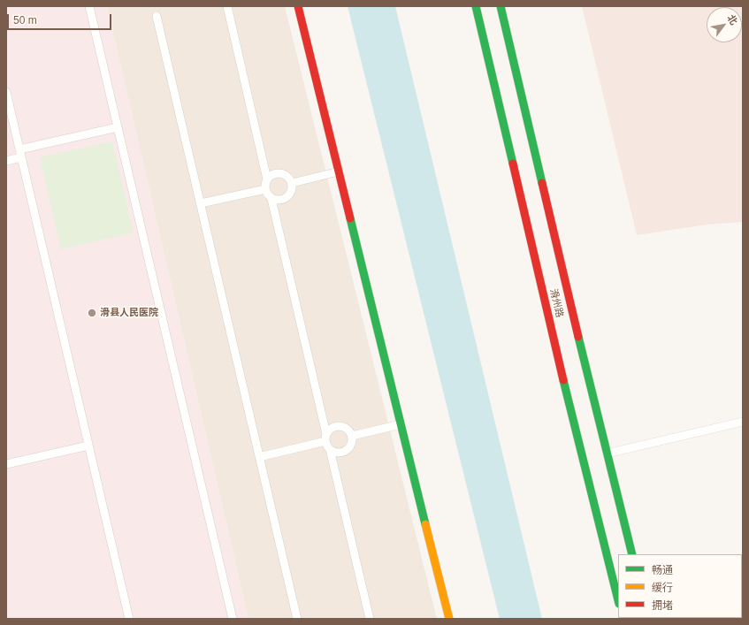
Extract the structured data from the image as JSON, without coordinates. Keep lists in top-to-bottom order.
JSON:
{
  "streets": {
    "main road": ["滑州路"]
  },
  "places": ["滑县人民医院"],
  "legend": ["畅通", "缓行", "拥堵"],
  "scale_bar": "50 m",
  "north": "top right"
}
